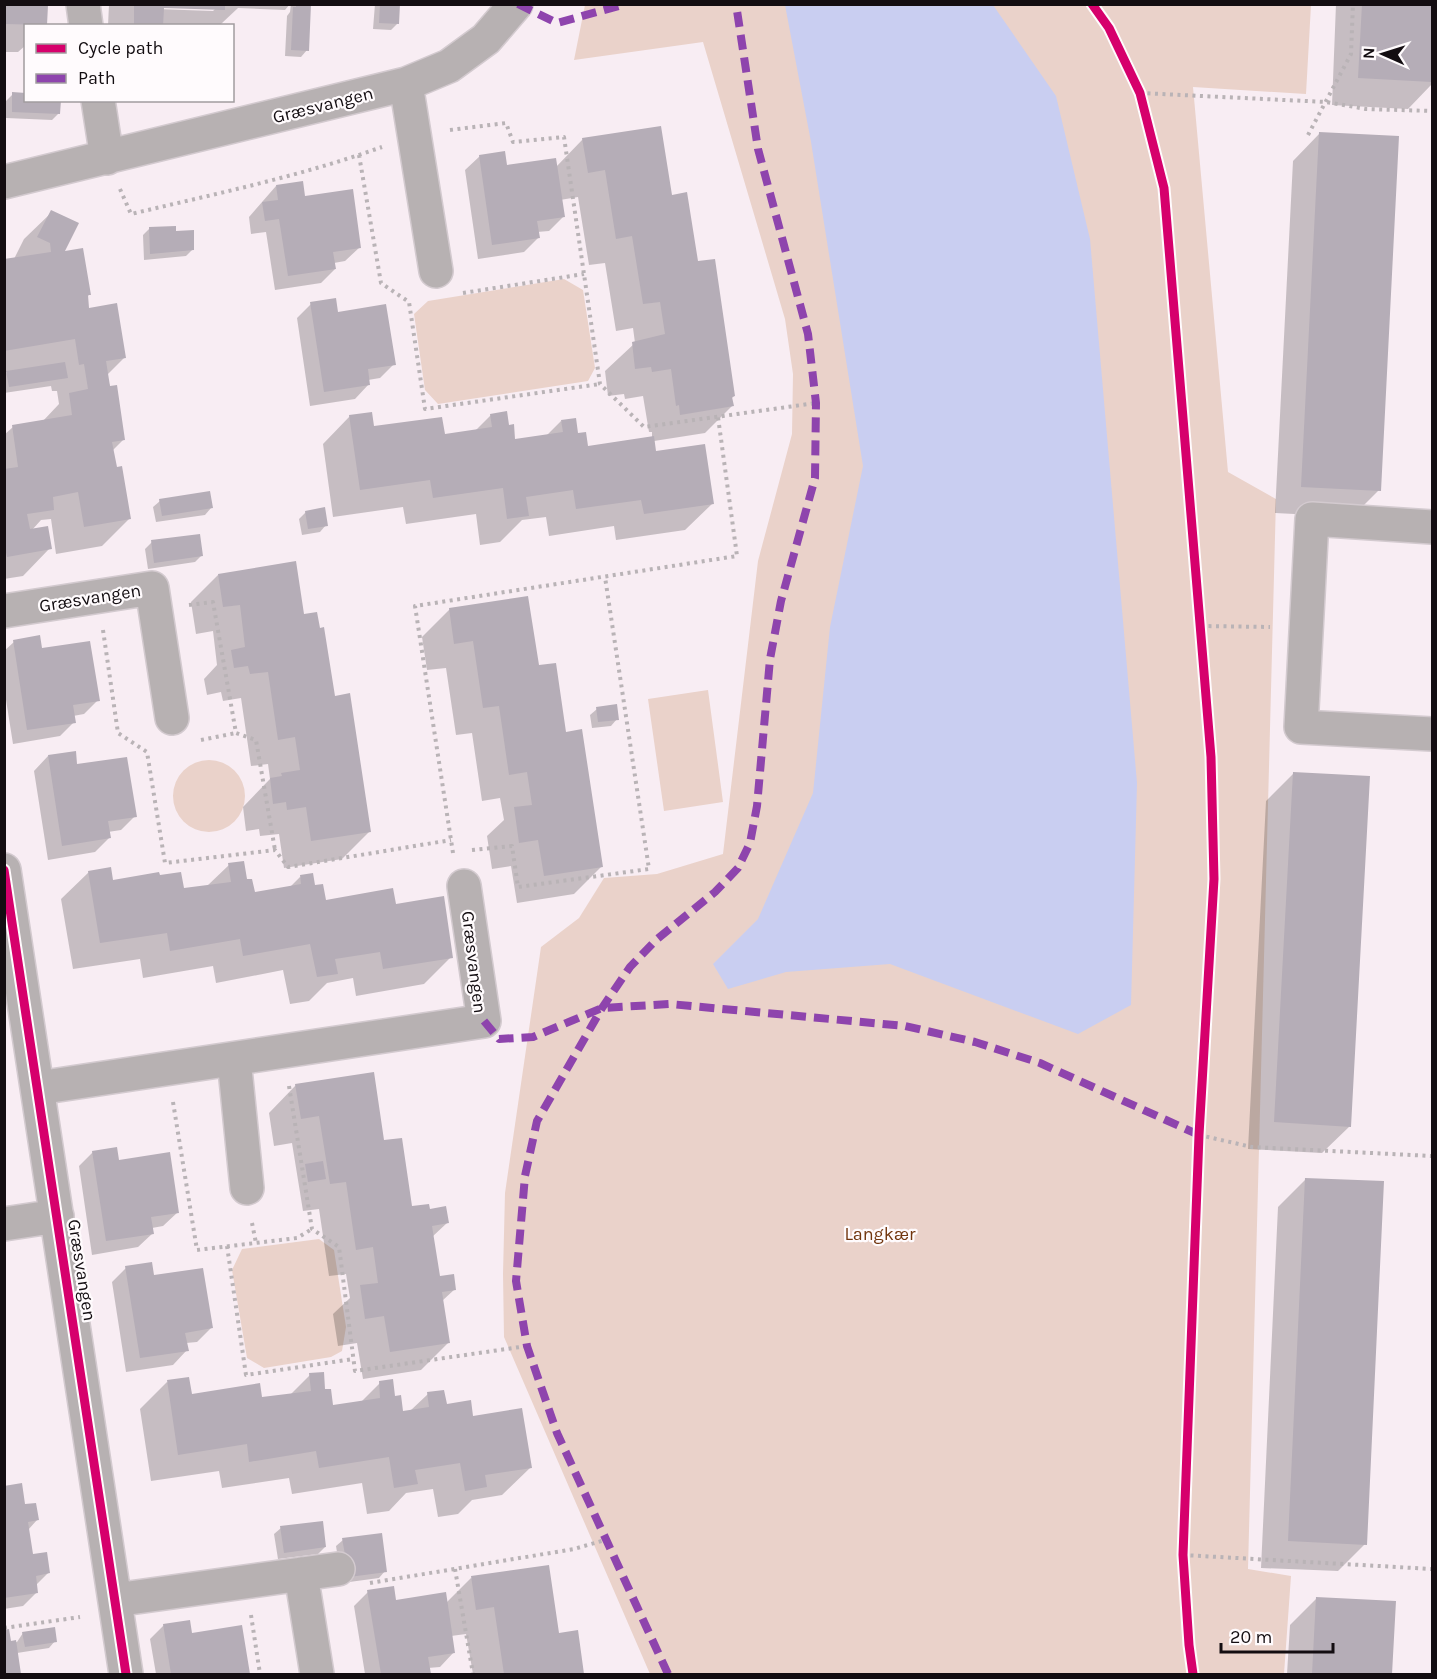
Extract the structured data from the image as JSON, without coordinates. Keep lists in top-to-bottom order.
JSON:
{
  "streets": {
    "street": ["Græsvangen"]
  },
  "parks": ["Langkær"],
  "legend": ["Cycle path", "Path"],
  "scale_bar": "20 m",
  "north": "left"
}
